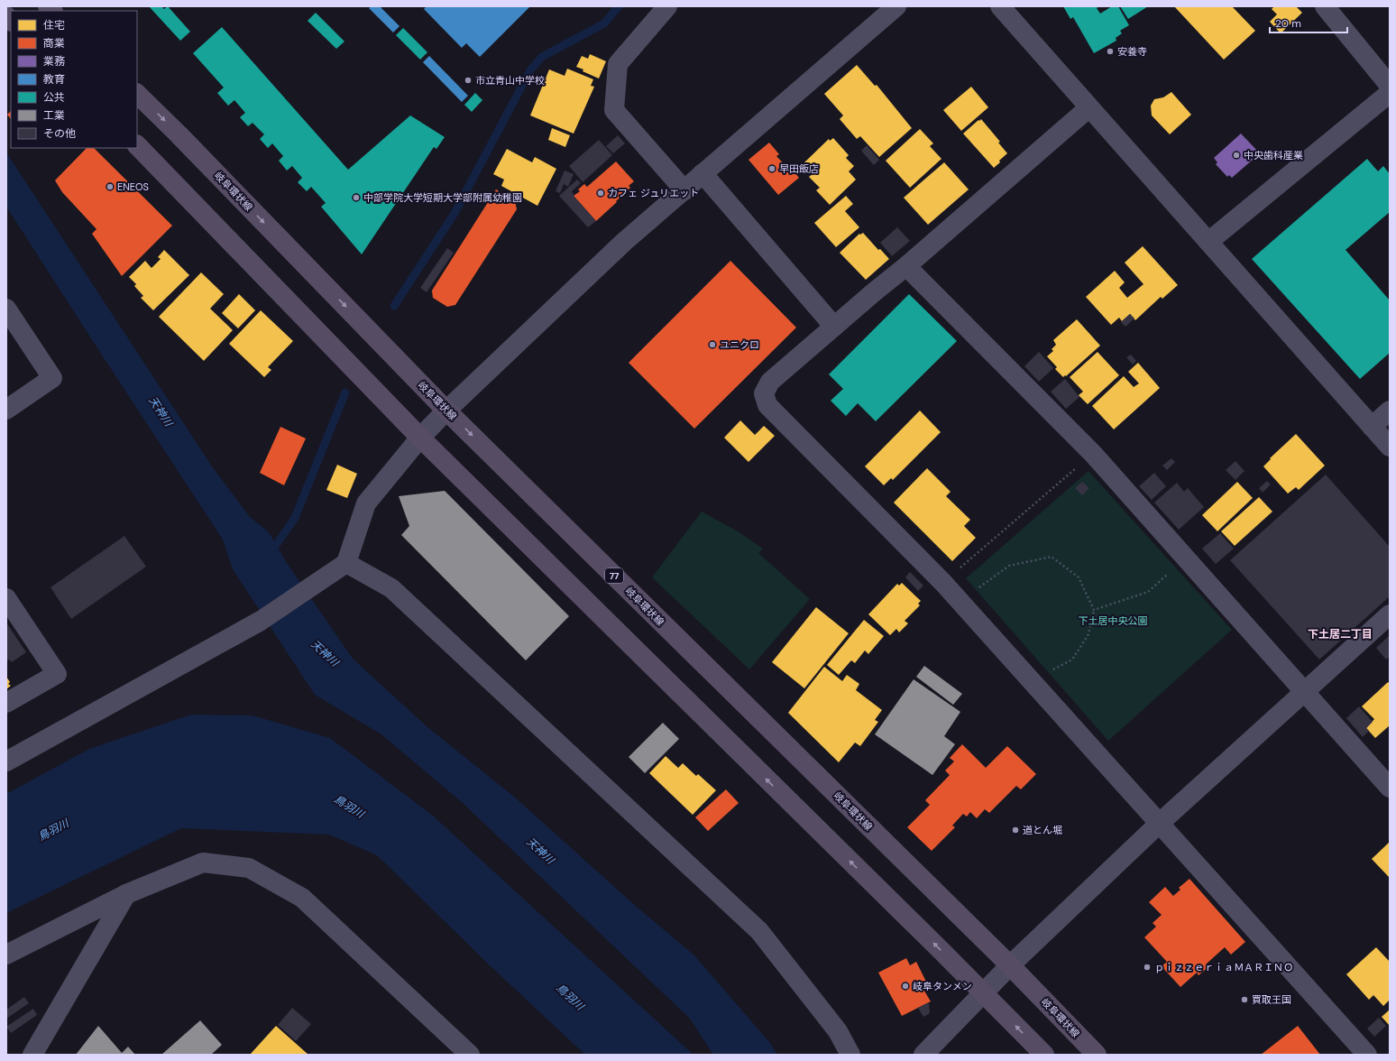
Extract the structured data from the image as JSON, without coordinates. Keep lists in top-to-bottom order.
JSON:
{
  "streets": {
    "main road": ["岐阜環状線", "77"]
  },
  "districts": ["下土居二丁目"],
  "water": ["天神川", "鳥羽川"],
  "parks": ["下土居中央公園"],
  "places": [
    "安養寺",
    "市立青山中学校",
    "中央歯科産業",
    "早田飯店",
    "ENEOS",
    "カフェ ジュリエット",
    "中部学院大学短期大学部附属幼稚園",
    "ユニクロ",
    "道とん堀",
    "ｐｉｚｚｅｒｉａＭＡＲＩＮＯ",
    "岐阜タンメン",
    "買取王国"
  ],
  "legend": [
    "住宅",
    "商業",
    "業務",
    "教育",
    "公共",
    "工業",
    "その他"
  ],
  "scale_bar": "20 m"
}
